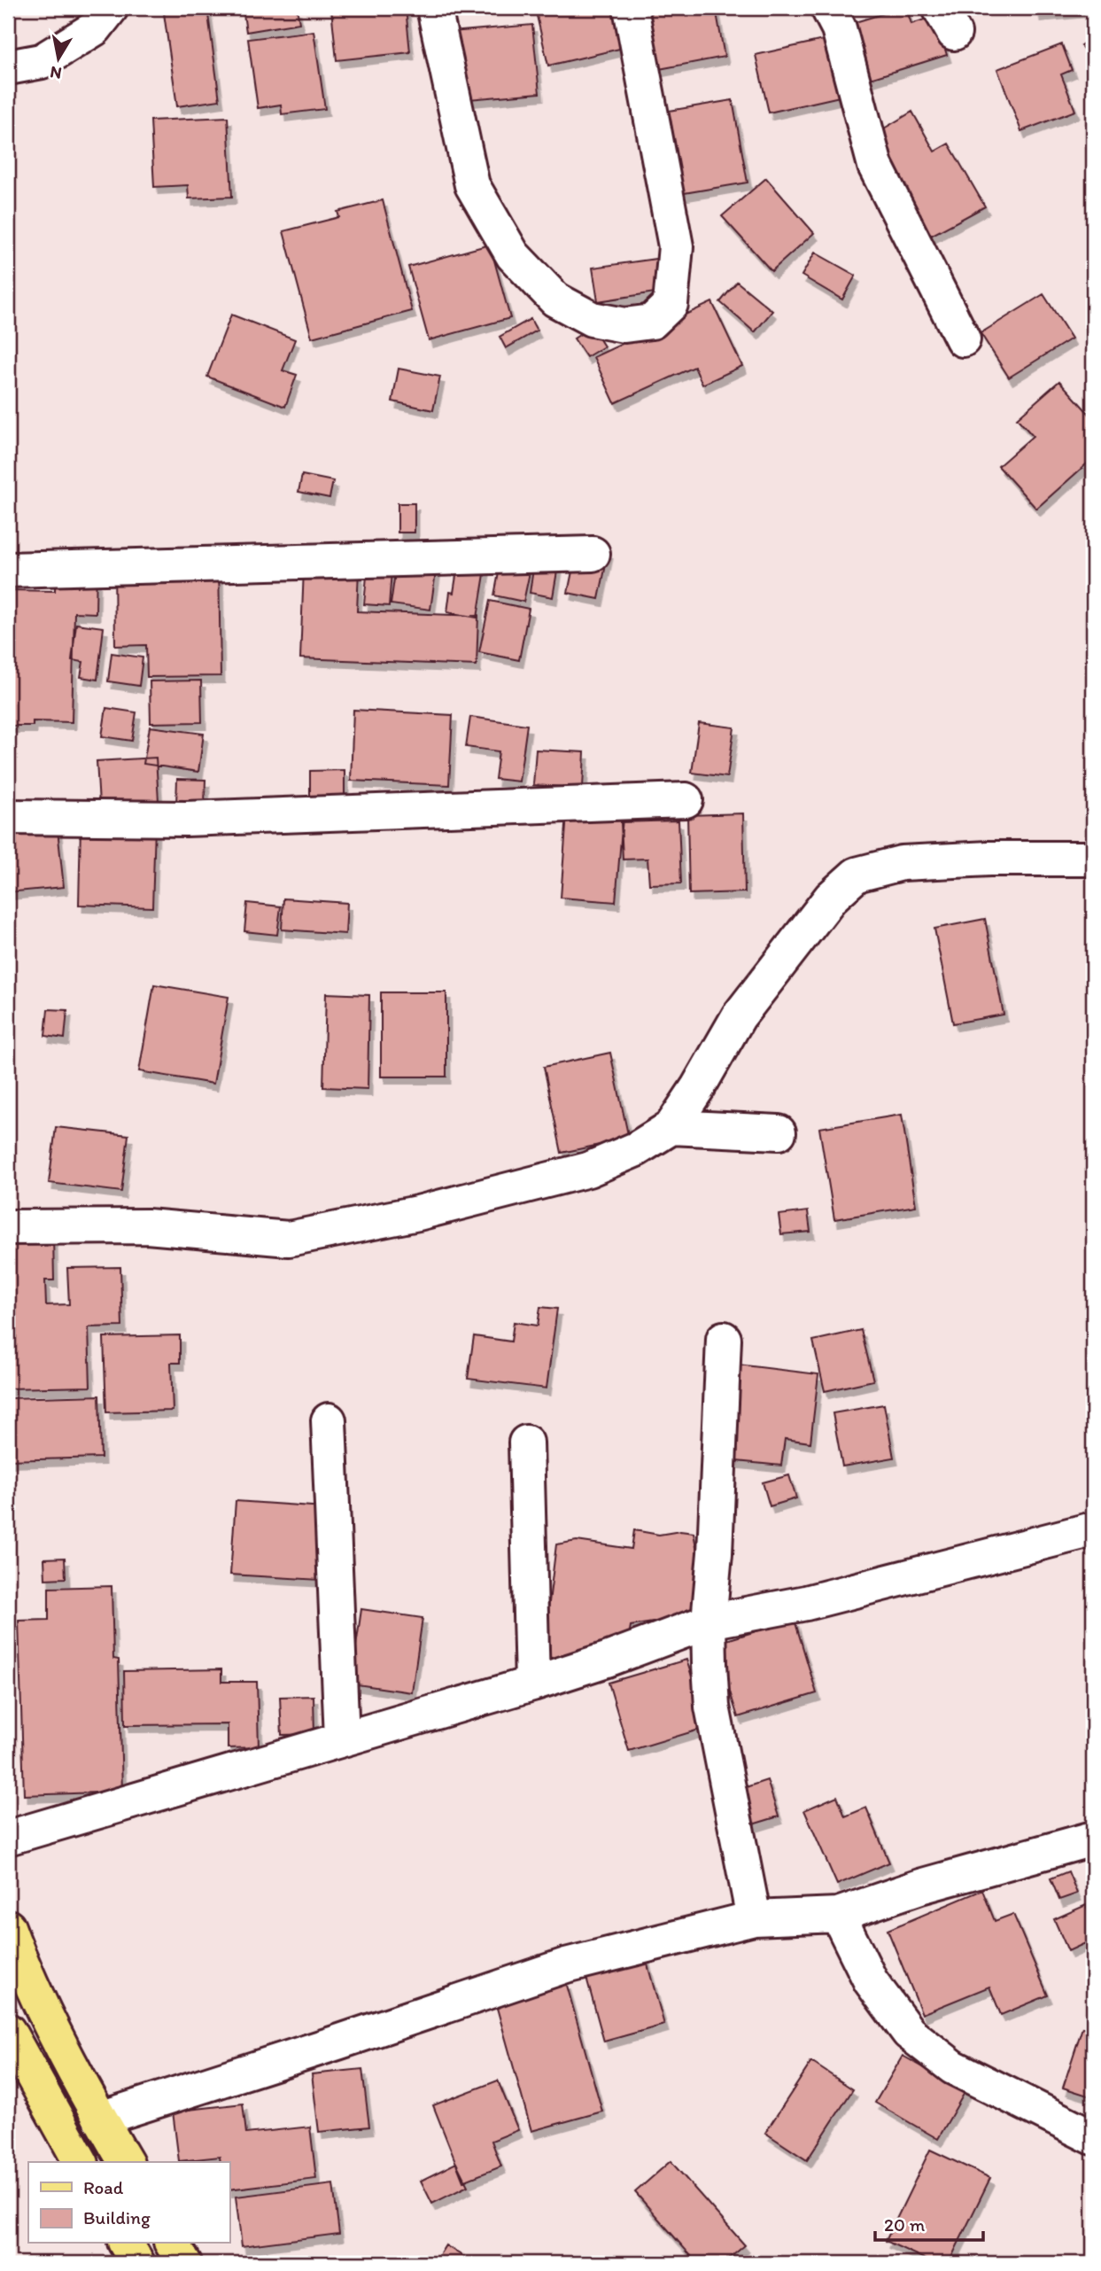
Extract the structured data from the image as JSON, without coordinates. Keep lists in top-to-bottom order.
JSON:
{
  "legend": ["Road", "Building"],
  "scale_bar": "20 m",
  "north": "bottom"
}
